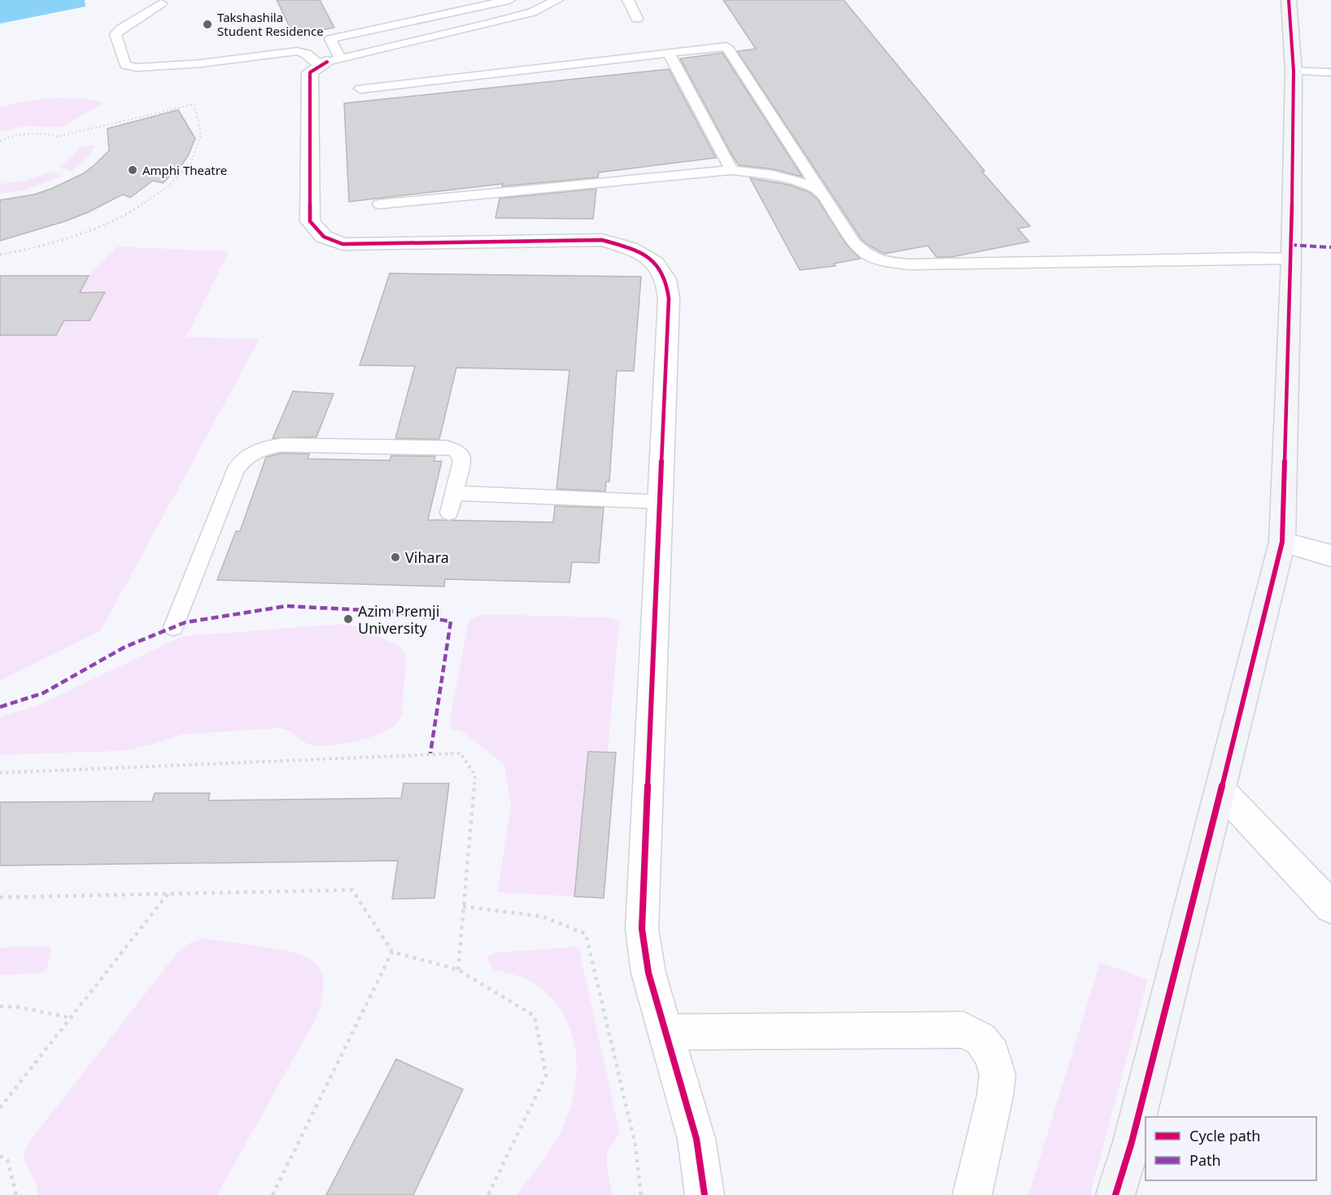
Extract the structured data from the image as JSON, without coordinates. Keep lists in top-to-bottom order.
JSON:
{
  "places": [
    "Takshashila Student Residence",
    "Amphi Theatre",
    "Vihara",
    "Azim Premji University"
  ],
  "legend": ["Cycle path", "Path"]
}
